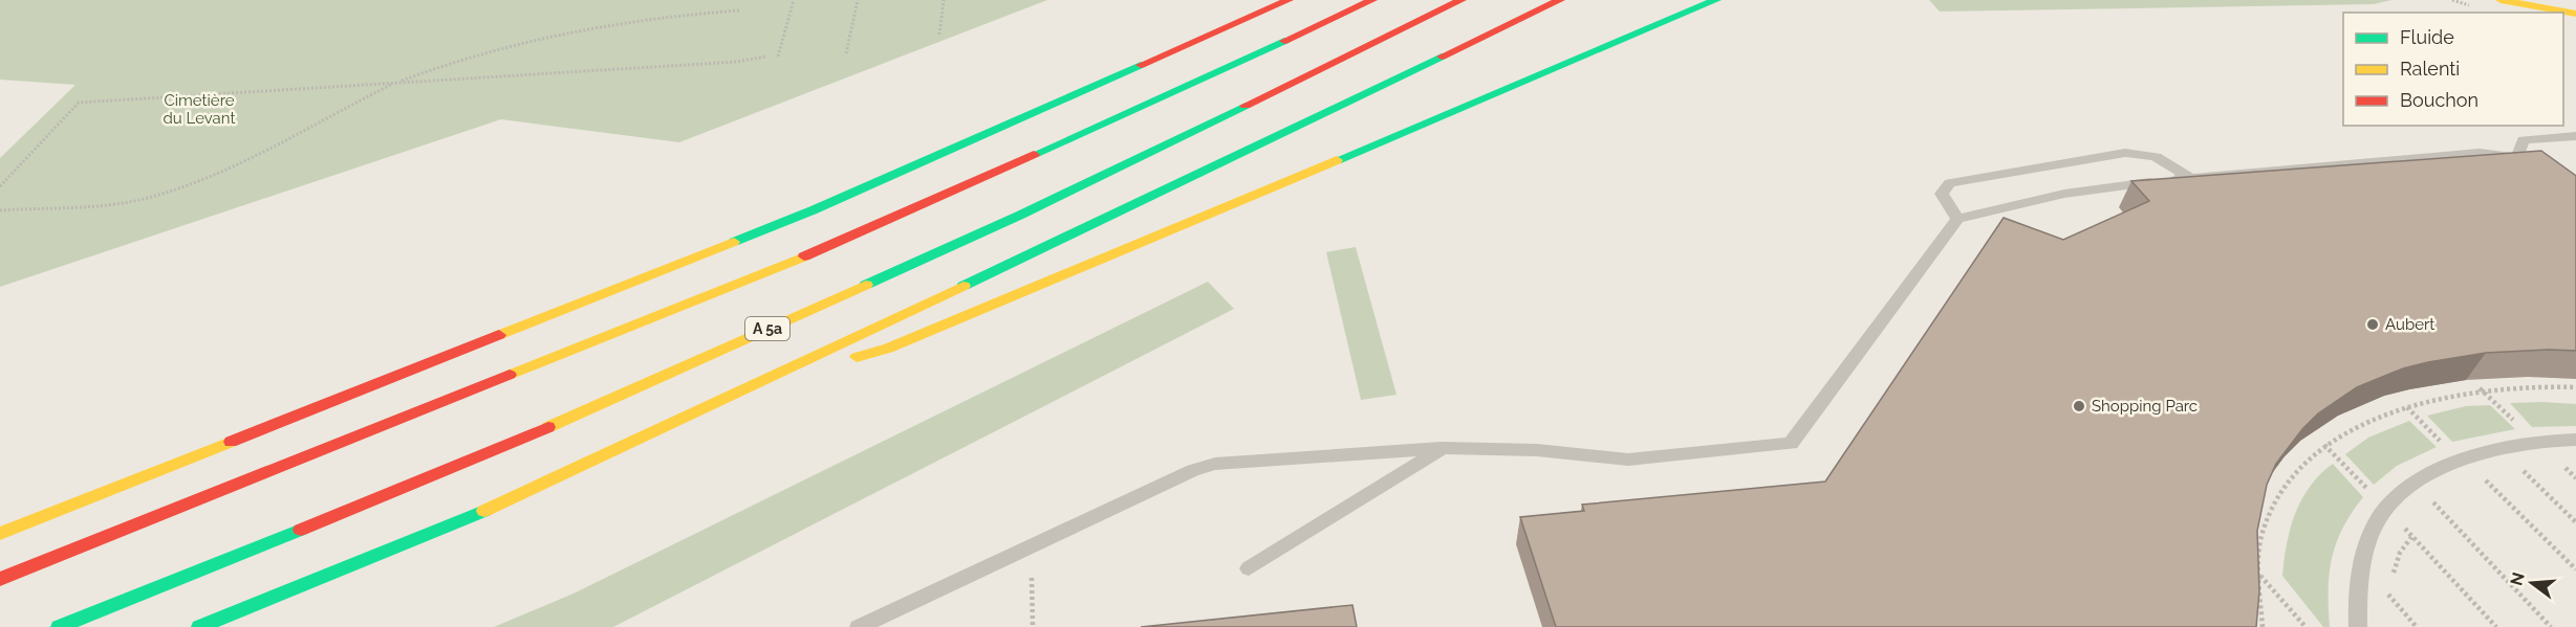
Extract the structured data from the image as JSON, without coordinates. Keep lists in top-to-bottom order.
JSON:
{
  "streets": {
    "main road": ["A 5a"]
  },
  "parks": ["Cimetière du Levant"],
  "places": ["Aubert", "Shopping Parc"],
  "legend": ["Fluide", "Ralenti", "Bouchon"],
  "north": "left"
}
